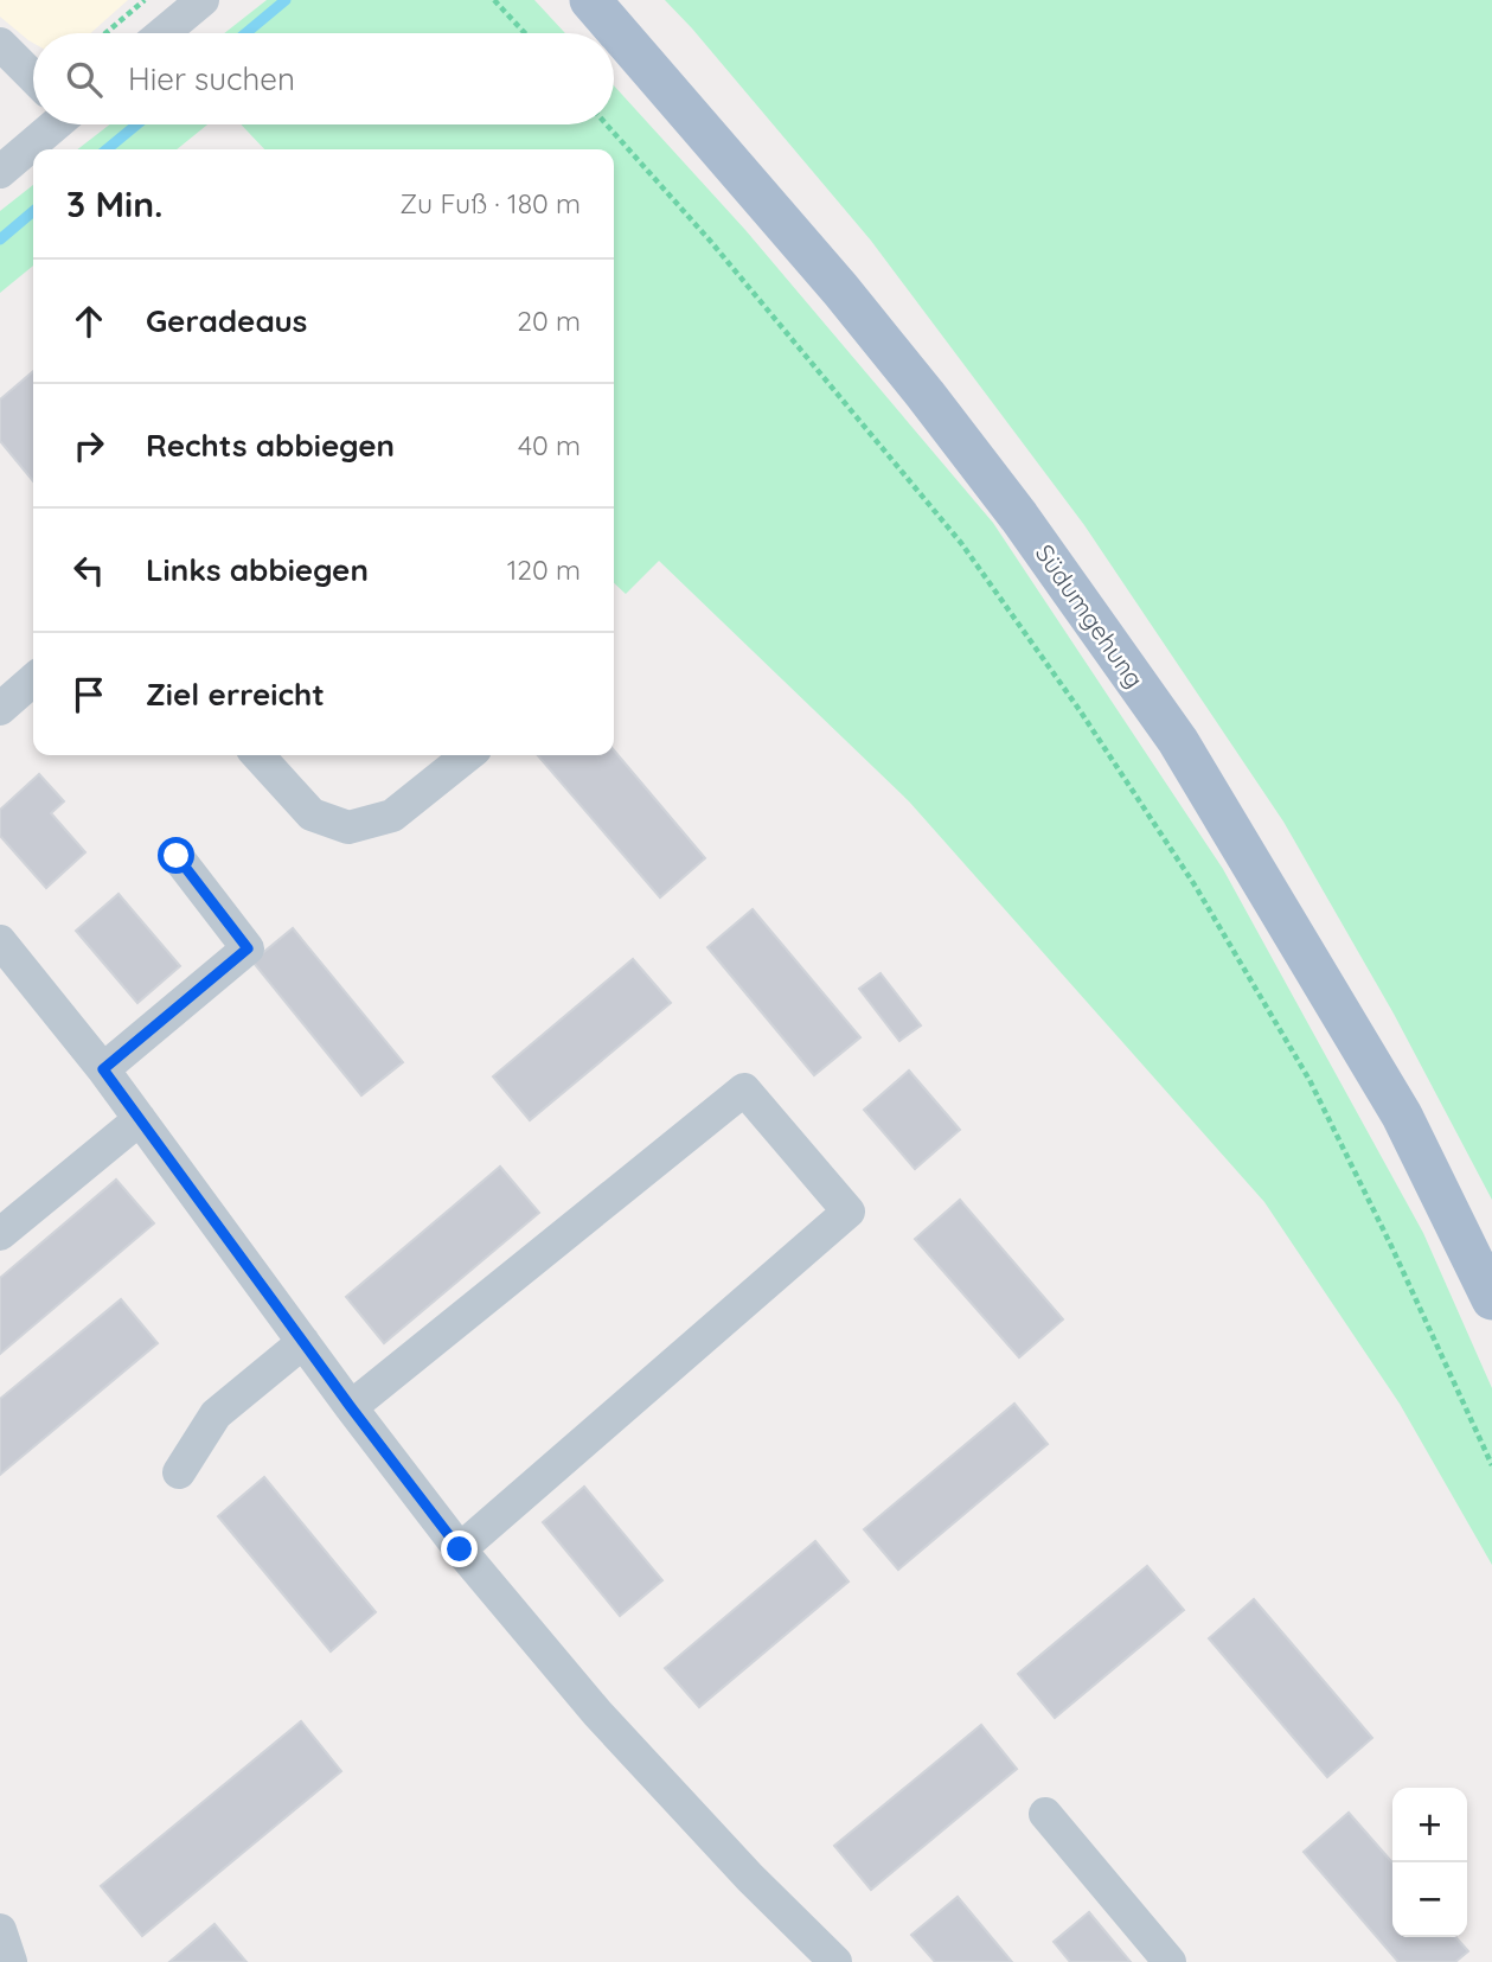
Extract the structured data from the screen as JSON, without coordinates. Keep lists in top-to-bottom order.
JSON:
{
  "streets": {
    "main road": ["Südumgehung"]
  },
  "page": {
    "search": "Hier suchen",
    "heading": ["3 Min.", "Zu Fuß · 180 m"],
    "list": [
      ["Geradeaus", "20 m"],
      ["Rechts abbiegen", "40 m"],
      ["Links abbiegen", "120 m"],
      "Ziel erreicht"
    ],
    "map_buttons": ["+", "−"]
  }
}
